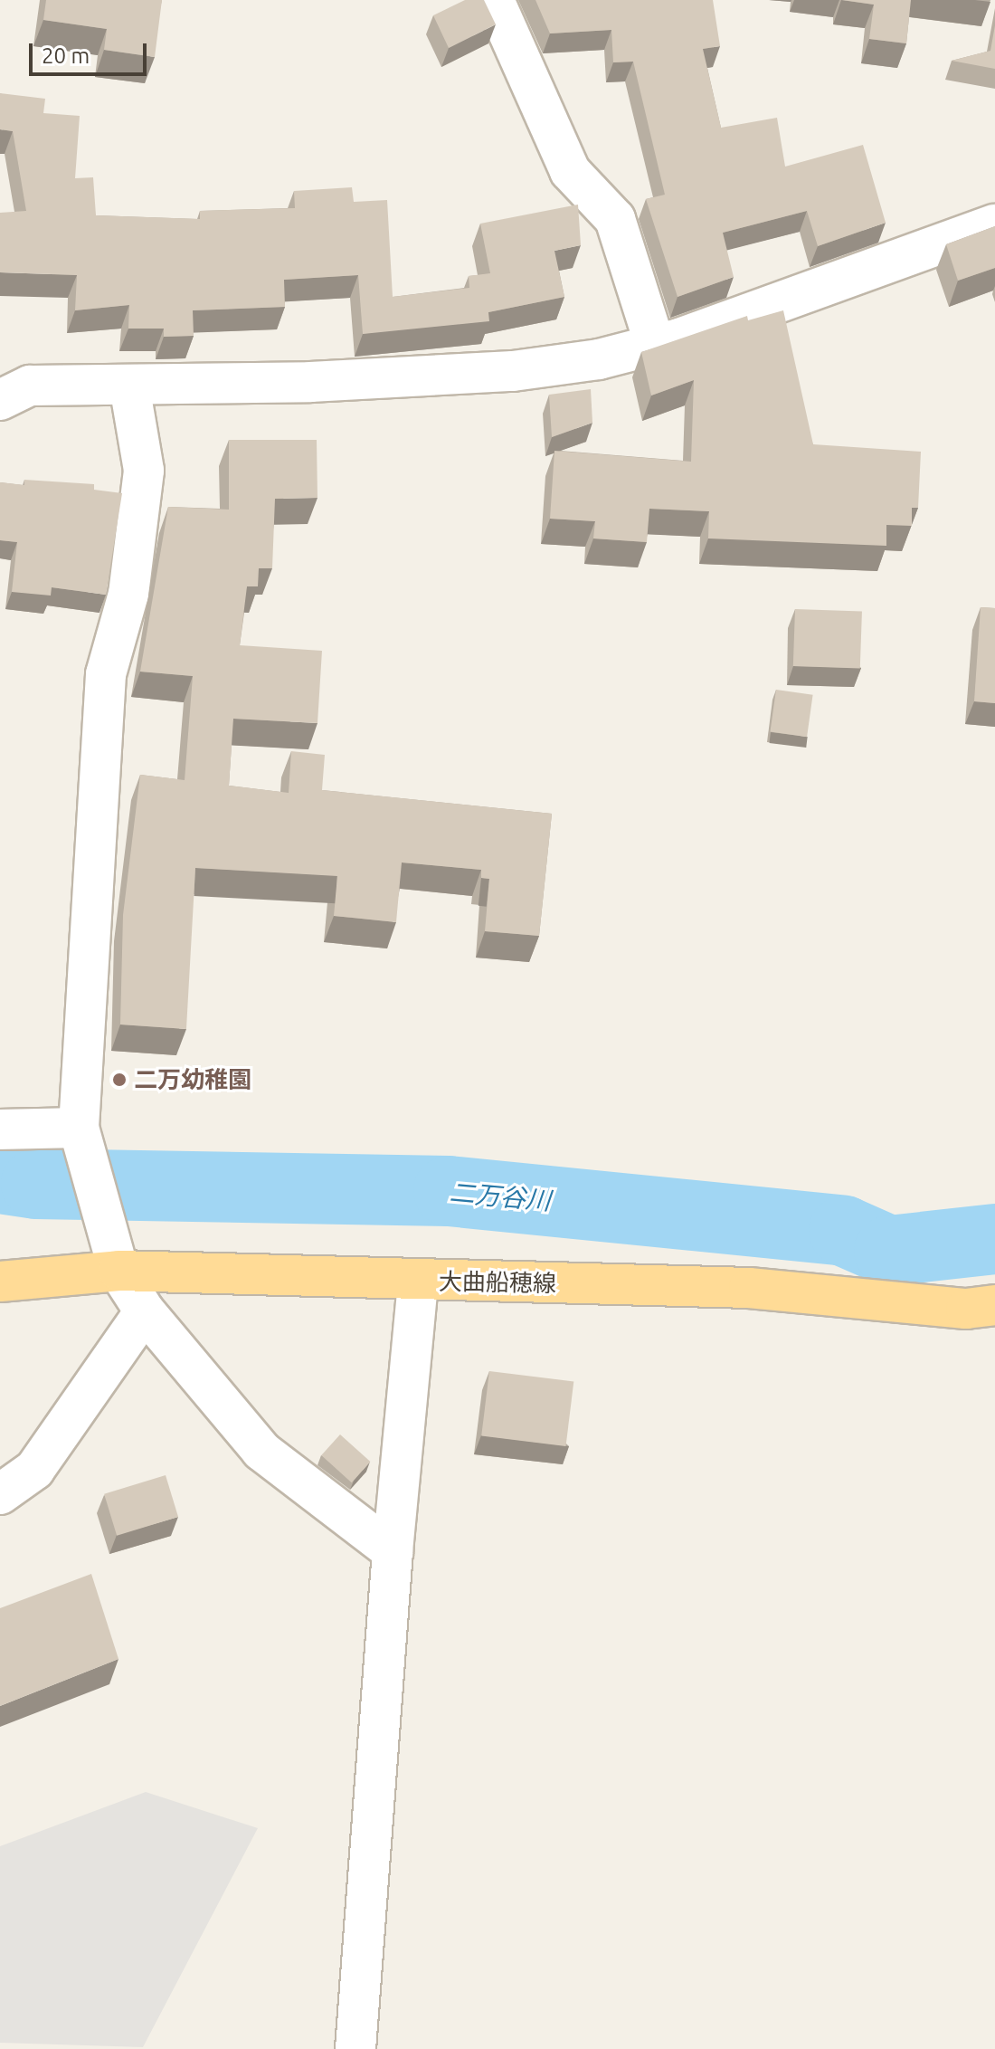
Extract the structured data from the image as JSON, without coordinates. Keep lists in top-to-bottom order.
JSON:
{
  "streets": {
    "main road": ["大曲船穂線"]
  },
  "water": ["二万谷川"],
  "places": ["二万幼稚園"],
  "scale_bar": "20 m"
}
